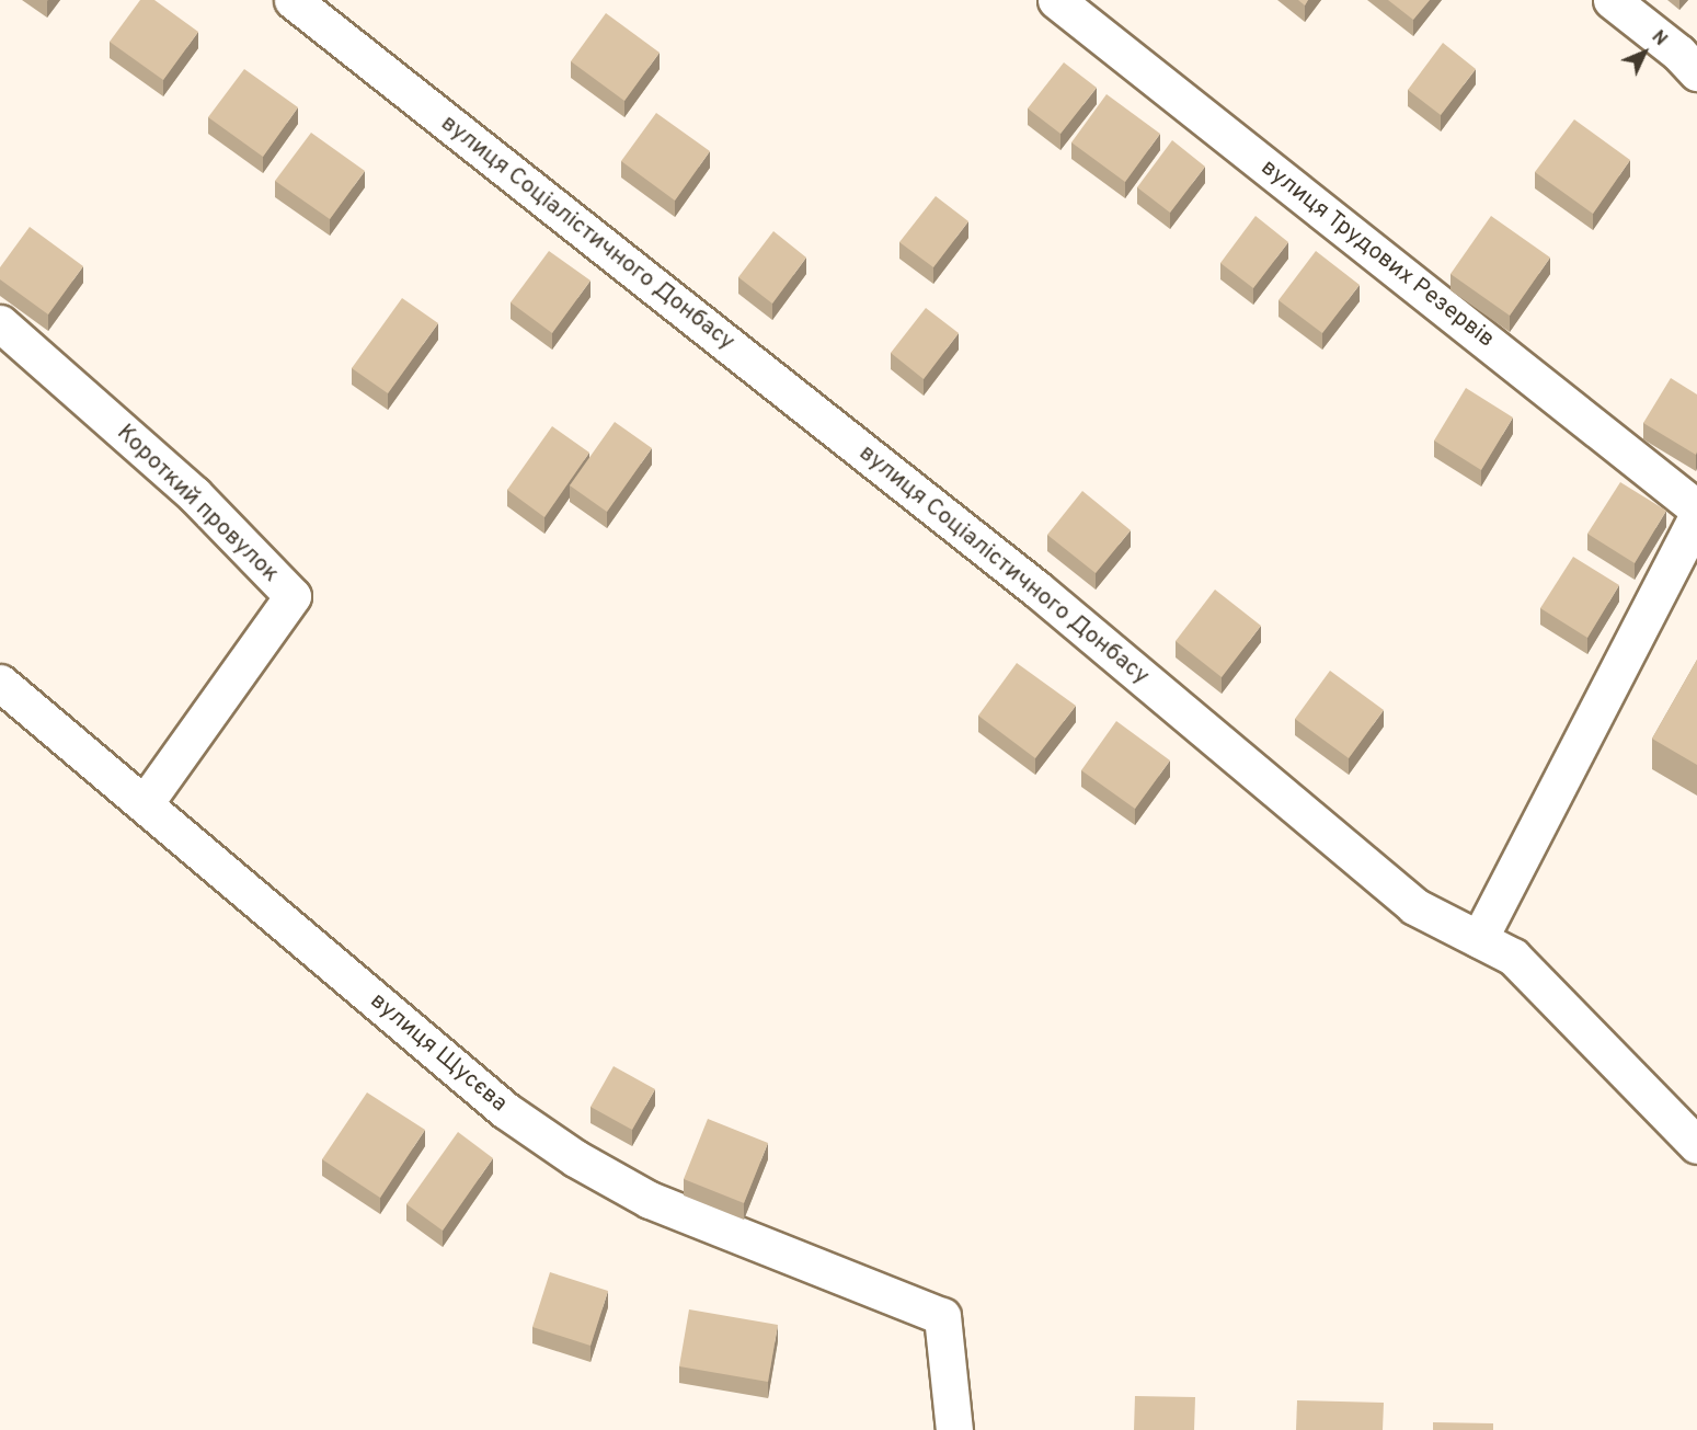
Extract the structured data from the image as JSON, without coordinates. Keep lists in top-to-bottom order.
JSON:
{
  "streets": {
    "street": [
      "вулиця Соціалістичного Донбасу",
      "вулиця Трудових Резервів",
      "Короткий провулок",
      "вулиця Щусєва"
    ]
  },
  "crossings": [
    ["Короткий провулок", "вулиця Щусєва"]
  ],
  "north": "top right"
}
